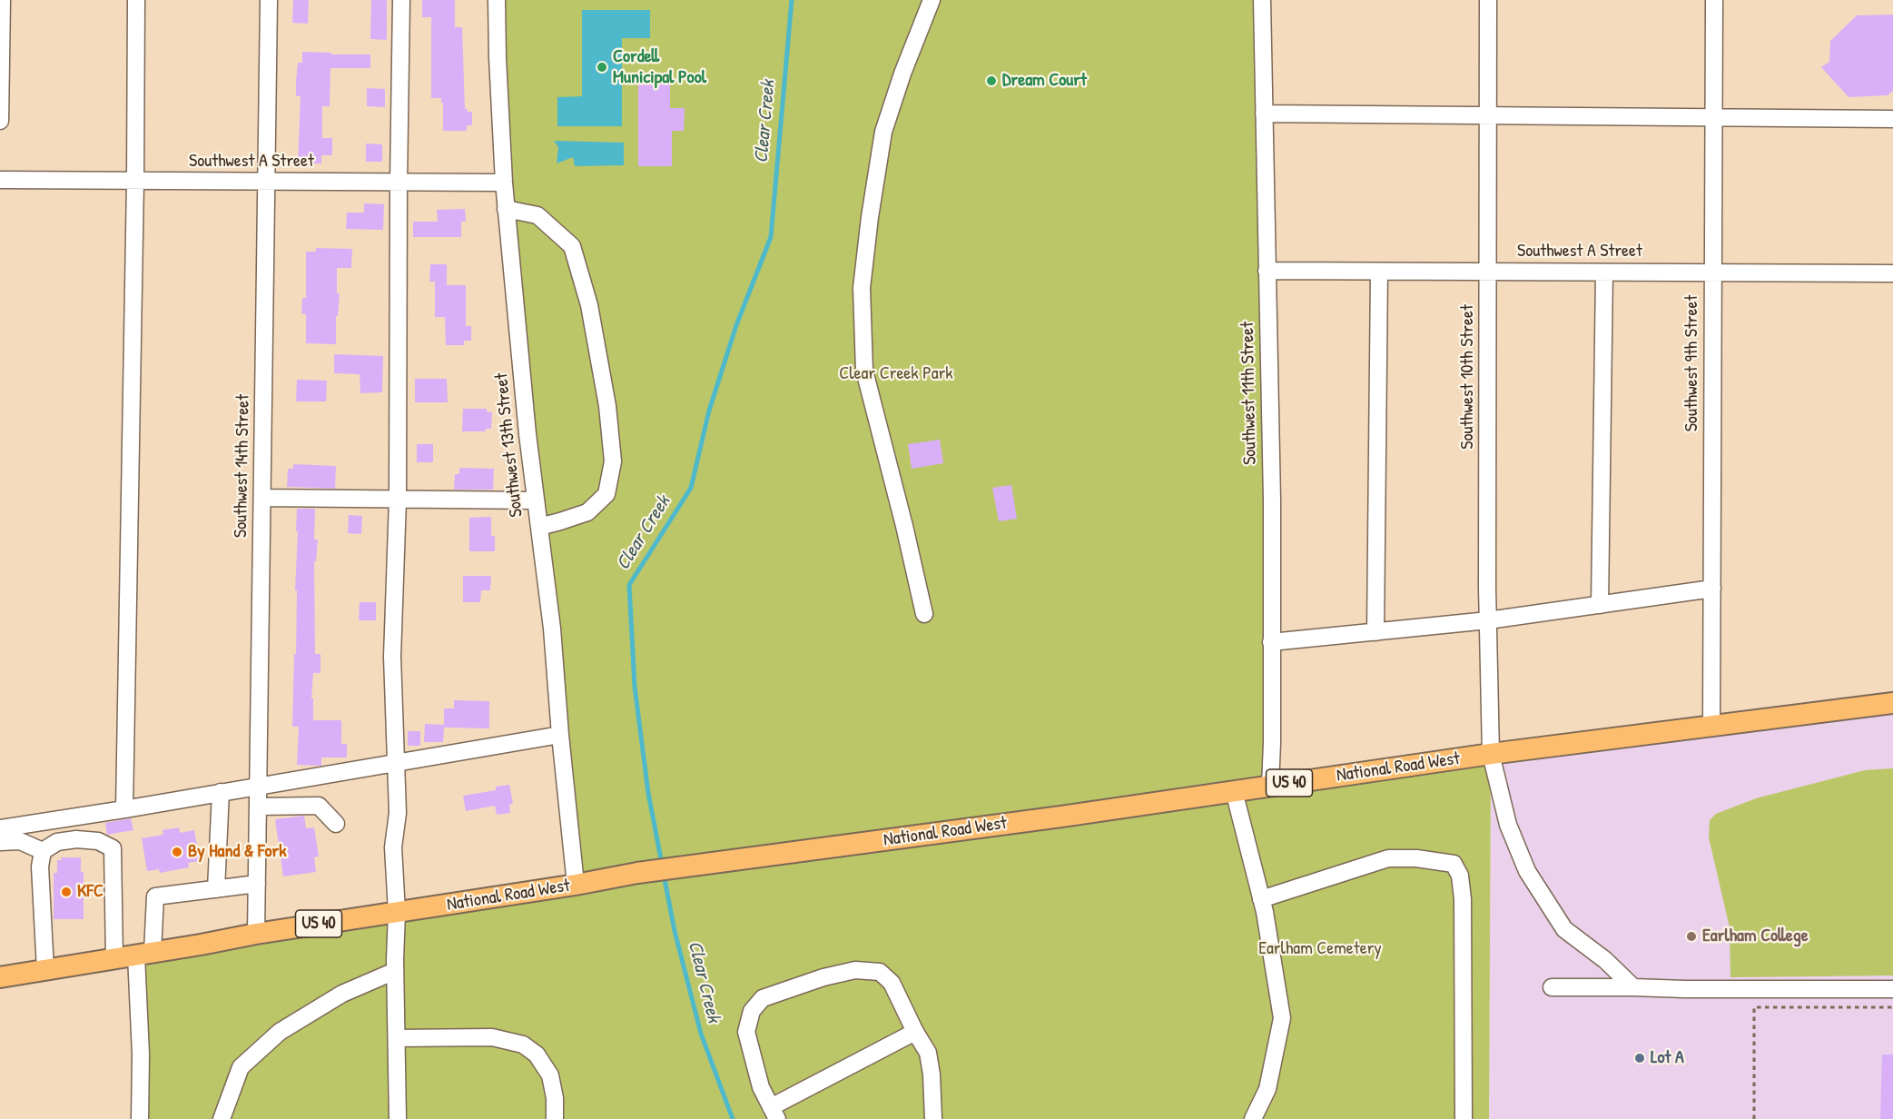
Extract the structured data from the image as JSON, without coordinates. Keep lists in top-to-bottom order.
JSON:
{
  "streets": {
    "main road": ["National Road West", "US 40"],
    "street": [
      "Southwest A Street",
      "Southwest 9th Street",
      "Southwest 10th Street",
      "Southwest 11th Street",
      "Southwest 13th Street",
      "Southwest 14th Street"
    ]
  },
  "crossings": [
    ["Southwest A Street", "Southwest 9th Street"],
    ["Southwest A Street", "Southwest 10th Street"],
    ["Southwest A Street", "Southwest 11th Street"],
    ["Southwest A Street", "Southwest 13th Street"],
    ["Southwest A Street", "Southwest 14th Street"],
    ["Southwest 9th Street", "National Road West"],
    ["Southwest 10th Street", "National Road West"],
    ["Southwest 11th Street", "National Road West"],
    ["Southwest 13th Street", "National Road West"],
    ["Southwest 14th Street", "National Road West"]
  ],
  "water": ["Clear Creek"],
  "parks": ["Clear Creek Park", "Earlham Cemetery"],
  "places": [
    "Cordell Municipal Pool",
    "Dream Court",
    "By Hand & Fork",
    "KFC",
    "Earlham College",
    "Lot A"
  ]
}
